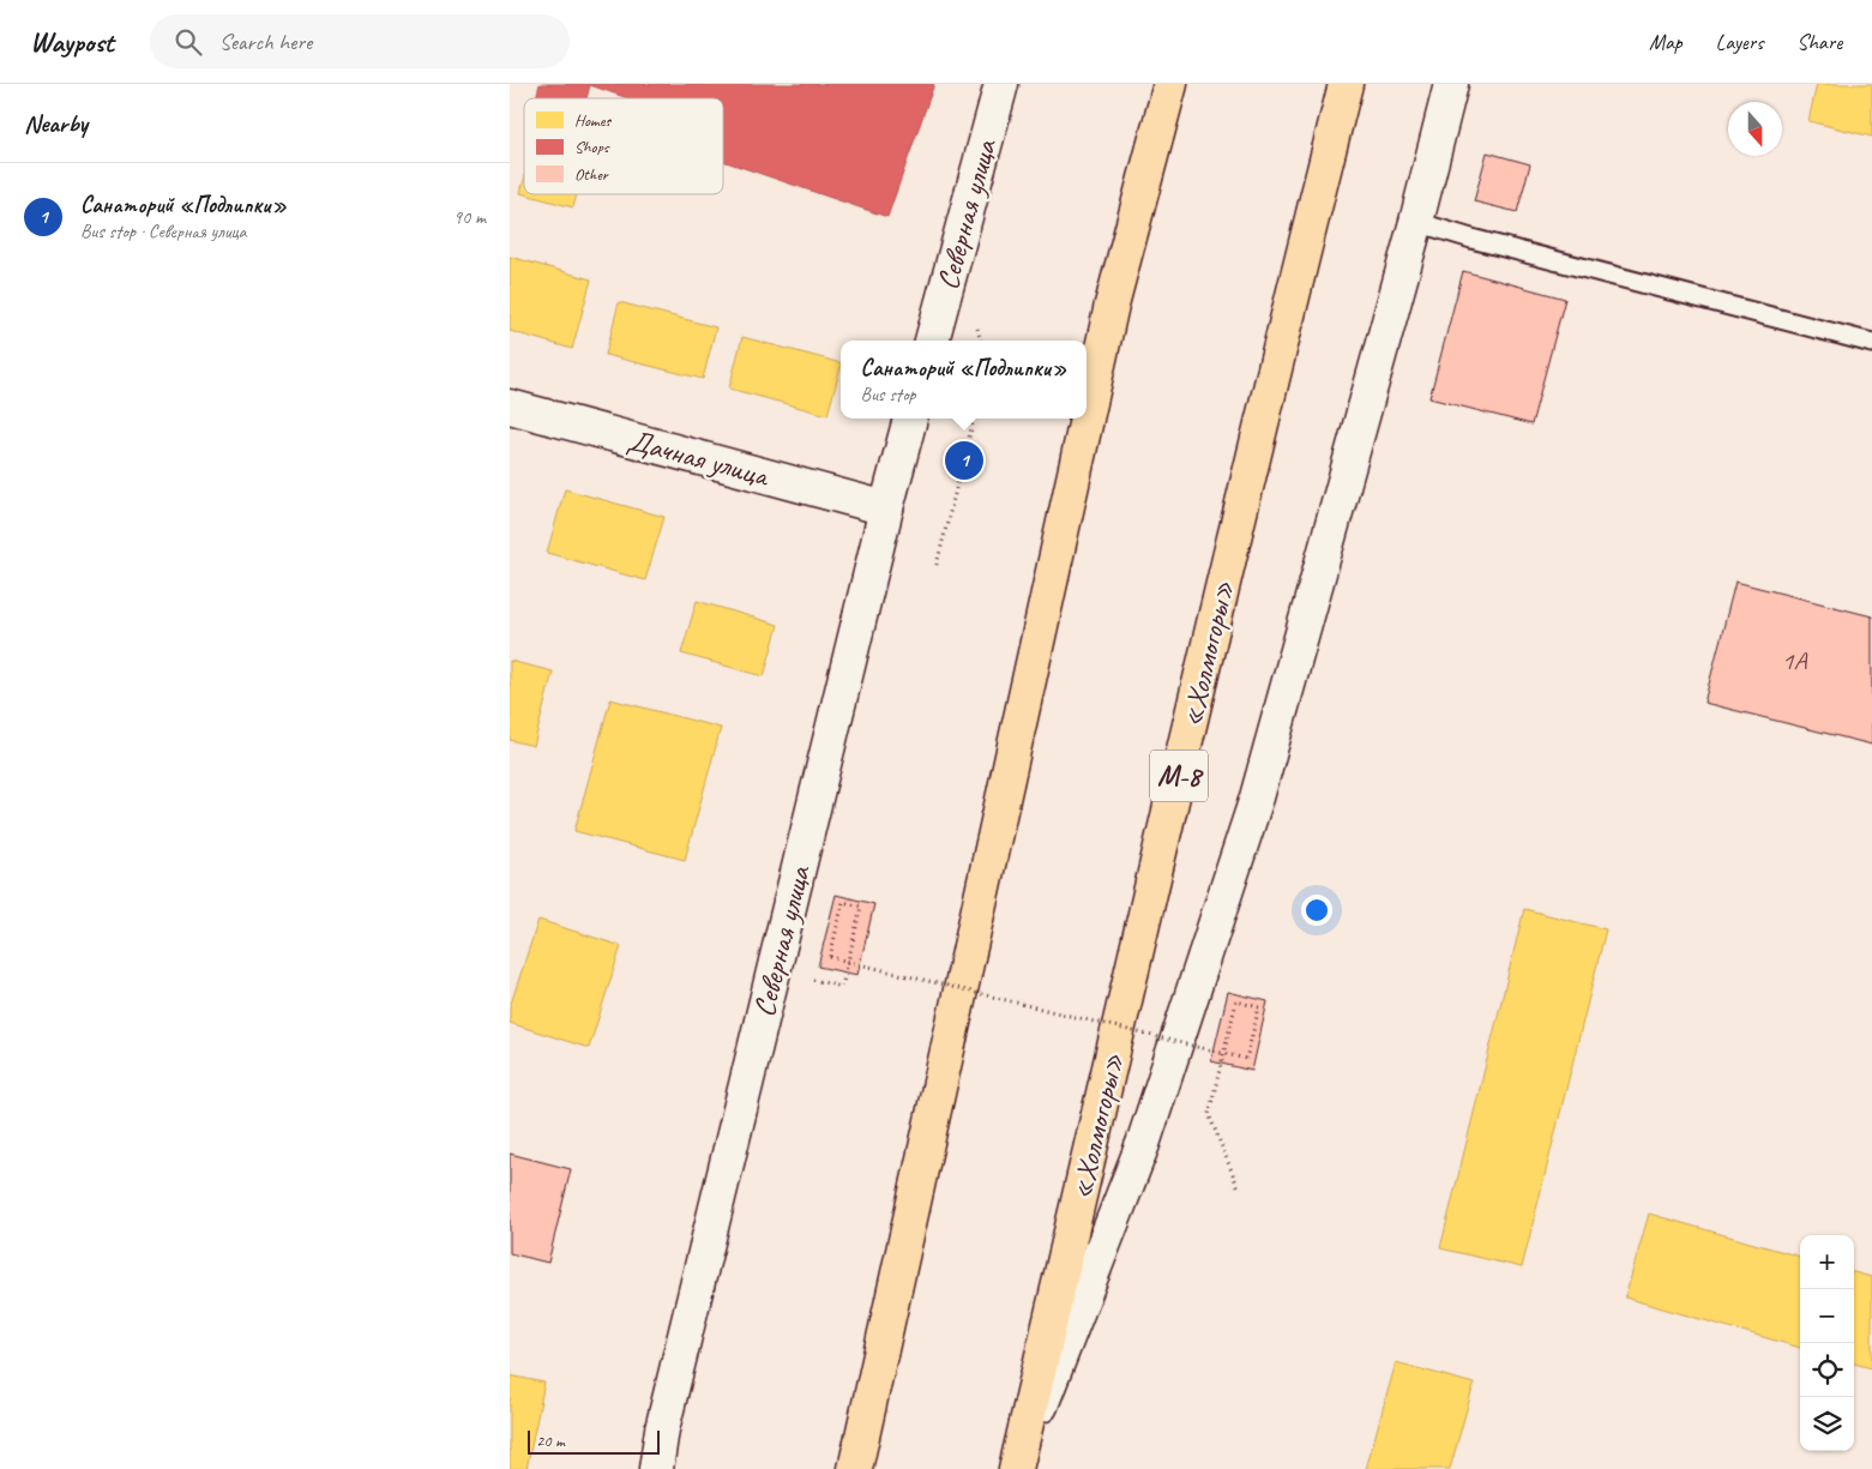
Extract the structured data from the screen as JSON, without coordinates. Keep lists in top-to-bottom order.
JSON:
{
  "streets": {
    "highway": ["«Холмогоры»", "М-8"],
    "street": ["Северная улица", "Дачная улица"]
  },
  "crossings": [
    ["Северная улица", "Дачная улица"]
  ],
  "house_numbers": ["1А"],
  "legend": ["Homes", "Shops", "Other"],
  "scale_bar": "20 m",
  "north": "bottom",
  "page": {
    "header": "Waypost",
    "search": "Search here",
    "nav": ["Map", "Layers", "Share"],
    "heading": "Nearby",
    "list": [
      {
        "mark": "1",
        "name": "Санаторий «Подлипки»",
        "note": "Bus stop · Северная улица",
        "value": "90 m"
      }
    ],
    "popup": ["Санаторий «Подлипки»", "Bus stop"],
    "pins": "1",
    "map_buttons": ["+", "−"],
    "scale": "20 m"
  }
}
